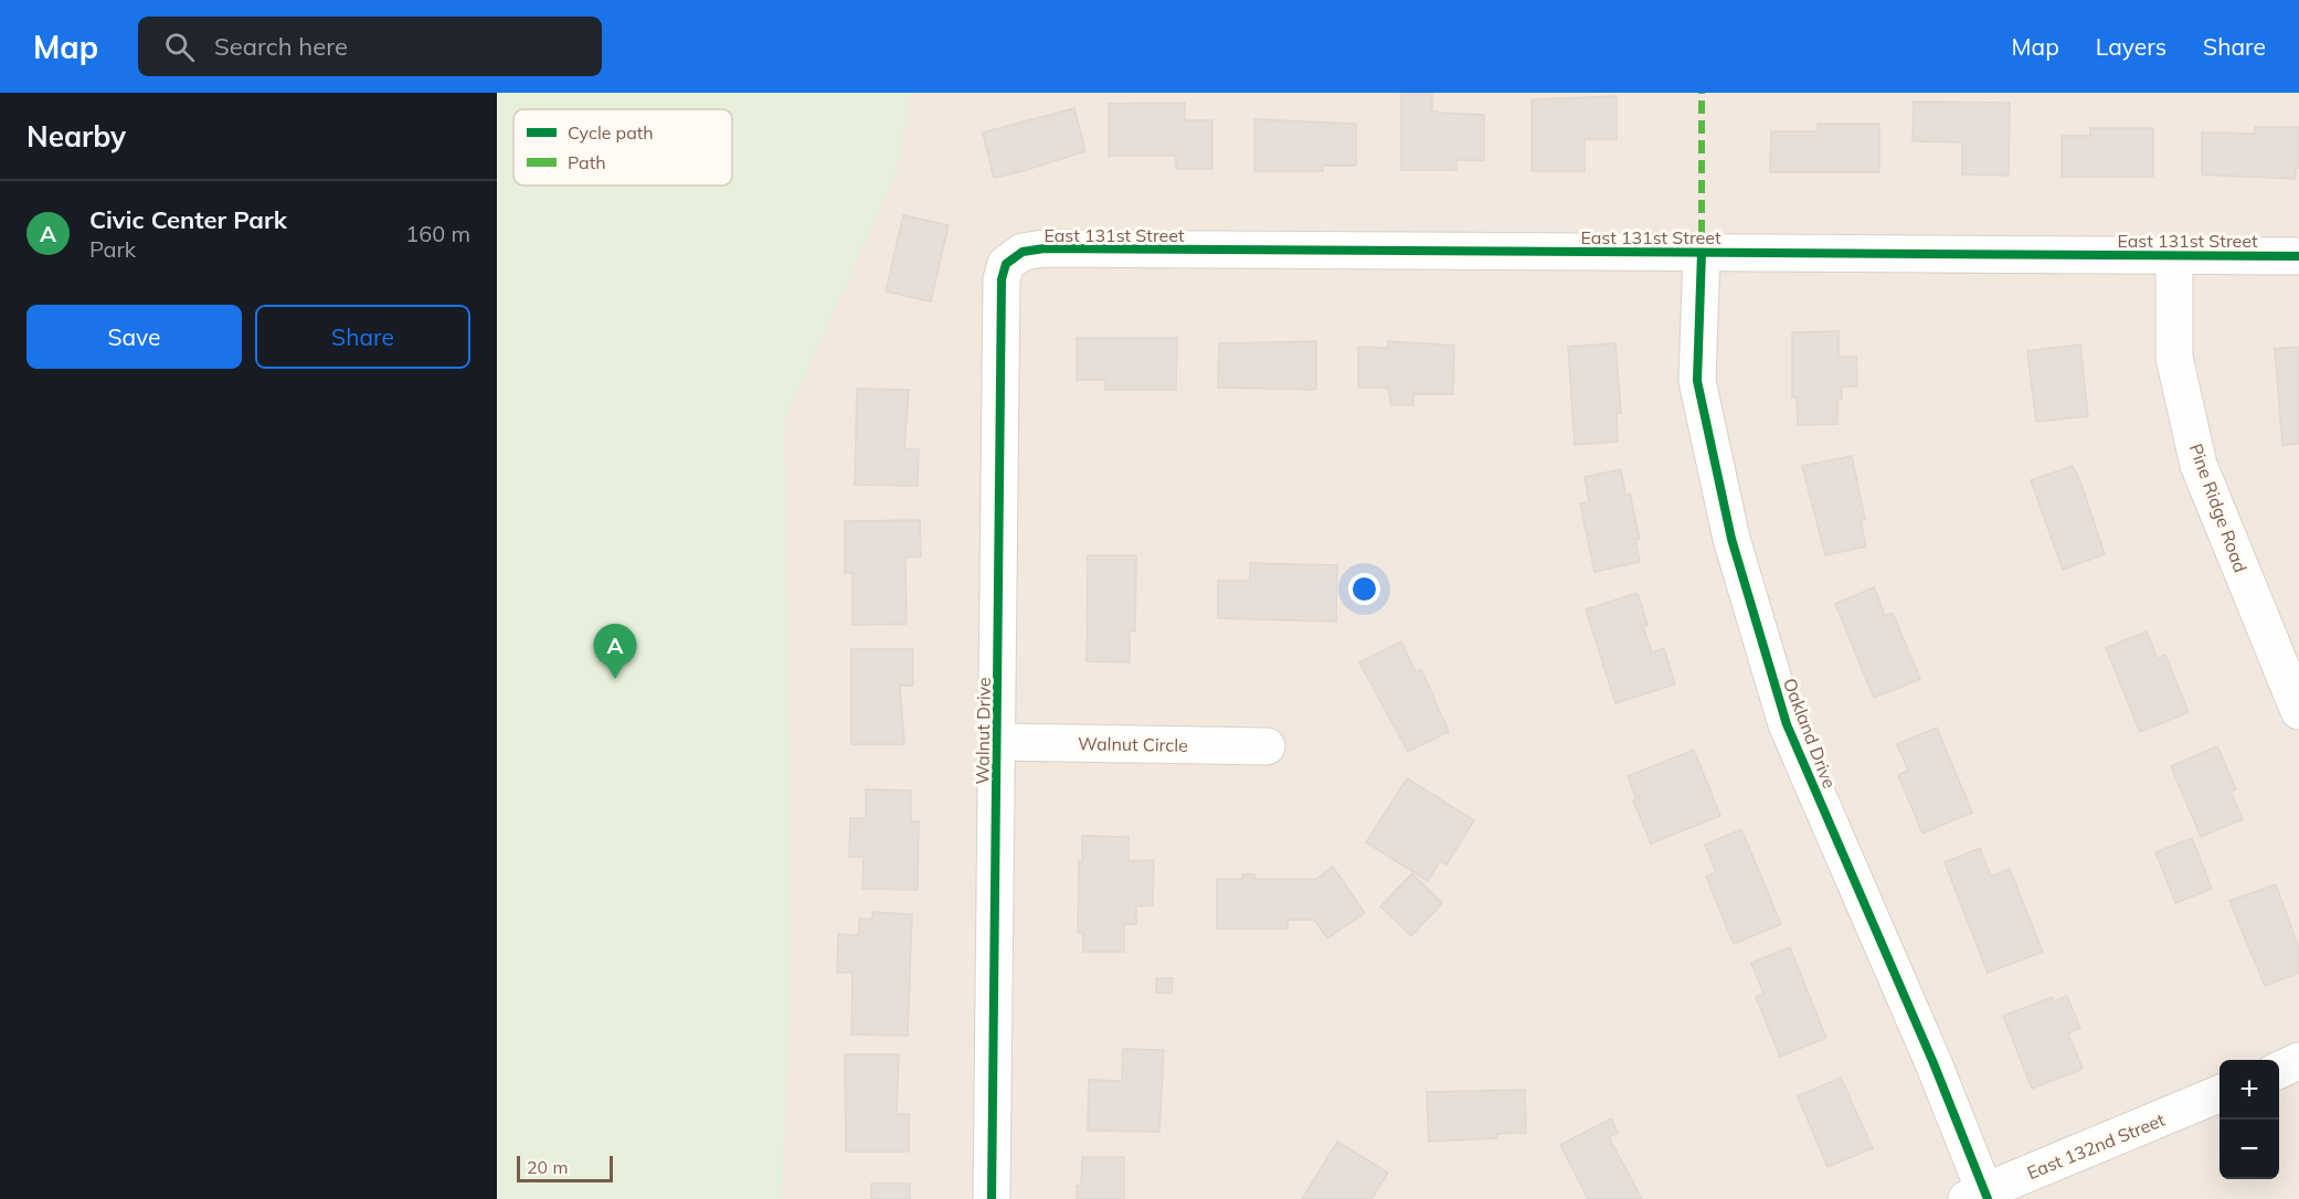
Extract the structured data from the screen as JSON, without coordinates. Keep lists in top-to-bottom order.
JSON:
{
  "streets": {
    "street": [
      "East 131st Street",
      "Pine Ridge Road",
      "Walnut Drive",
      "Oakland Drive",
      "Walnut Circle",
      "East 132nd Street"
    ]
  },
  "crossings": [
    ["East 131st Street", "Pine Ridge Road"],
    ["East 131st Street", "Walnut Drive"],
    ["East 131st Street", "Oakland Drive"],
    ["Walnut Drive", "Walnut Circle"],
    ["Oakland Drive", "East 132nd Street"]
  ],
  "legend": ["Cycle path", "Path"],
  "scale_bar": "20 m",
  "page": {
    "header": "Map",
    "search": "Search here",
    "nav": ["Map", "Layers", "Share"],
    "heading": "Nearby",
    "list": [
      {
        "mark": "A",
        "name": "Civic Center Park",
        "note": "Park",
        "value": "160 m"
      }
    ],
    "buttons": ["Save", "Share"],
    "pins": "A",
    "map_buttons": ["+", "−"],
    "scale": "20 m"
  }
}
